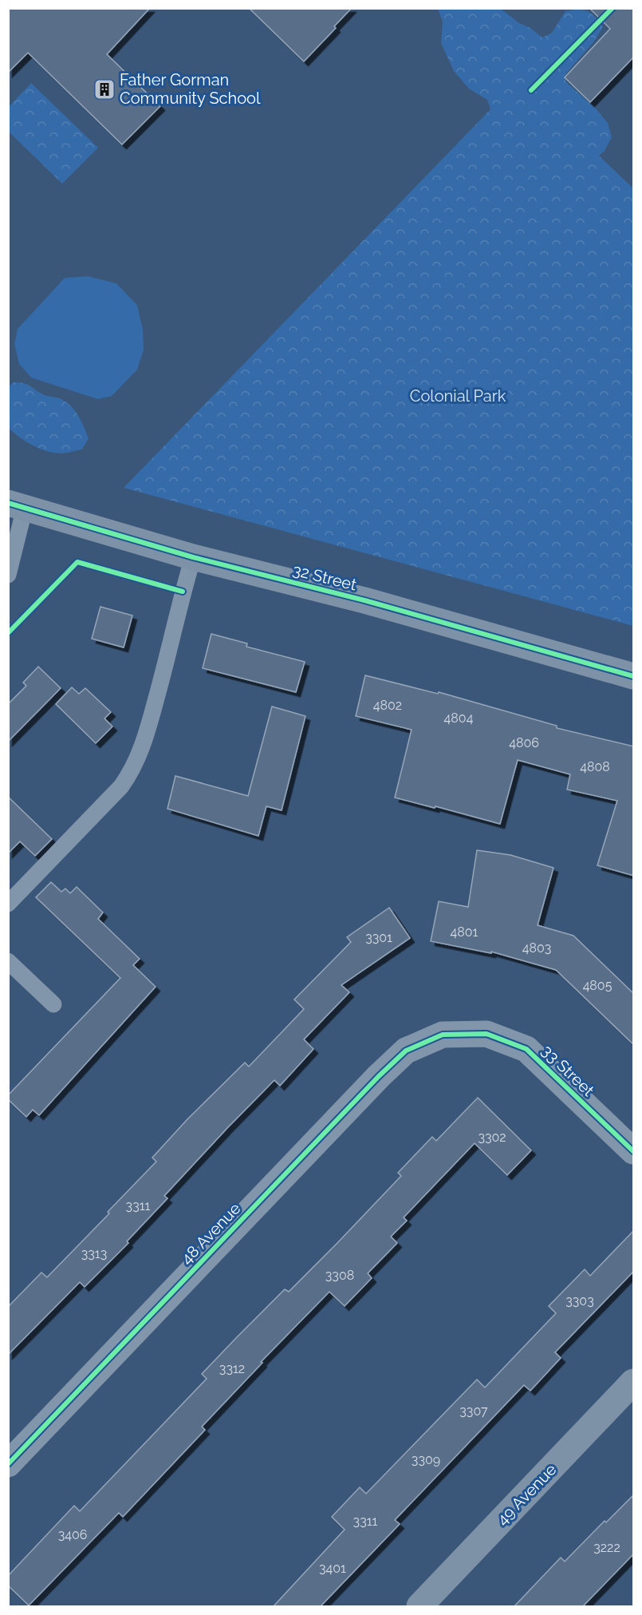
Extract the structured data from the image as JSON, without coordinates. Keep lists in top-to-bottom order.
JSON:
{
  "streets": {
    "street": [
      "32 Street",
      "33 Street",
      "48 Avenue",
      "49 Avenue"
    ]
  },
  "crossings": [
    ["33 Street", "48 Avenue"]
  ],
  "parks": ["Colonial Park"],
  "places": {
    "building": ["Father Gorman Community School"]
  },
  "house_numbers": [
    "4802",
    "4804",
    "4806",
    "4808",
    "4801",
    "3301",
    "4803",
    "4805",
    "3302",
    "3311",
    "3313",
    "3308",
    "3303",
    "3312",
    "3307",
    "3309",
    "3311",
    "3406",
    "3222",
    "3401"
  ]
}
